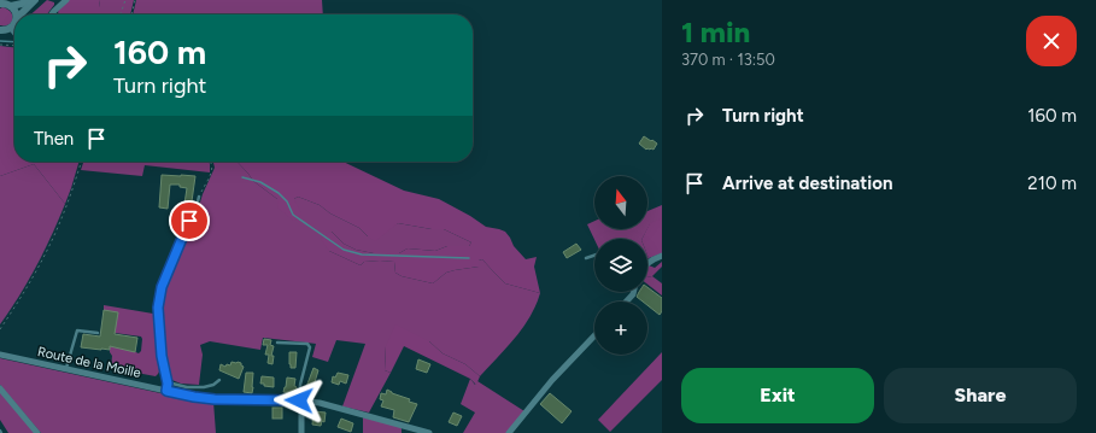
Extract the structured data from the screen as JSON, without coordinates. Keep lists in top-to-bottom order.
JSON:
{
  "streets": {
    "street": ["Route de la Moille"]
  },
  "north": "top",
  "page": {
    "heading": ["1 min", "370 m · 13:50"],
    "turn": ["160 m", "Turn right"],
    "list": [
      {
        "name": "Turn right",
        "value": "160 m"
      },
      {
        "name": "Arrive at destination",
        "value": "210 m"
      }
    ],
    "then": "Then",
    "map_buttons": "+",
    "buttons": ["Exit", "Share"]
  }
}
